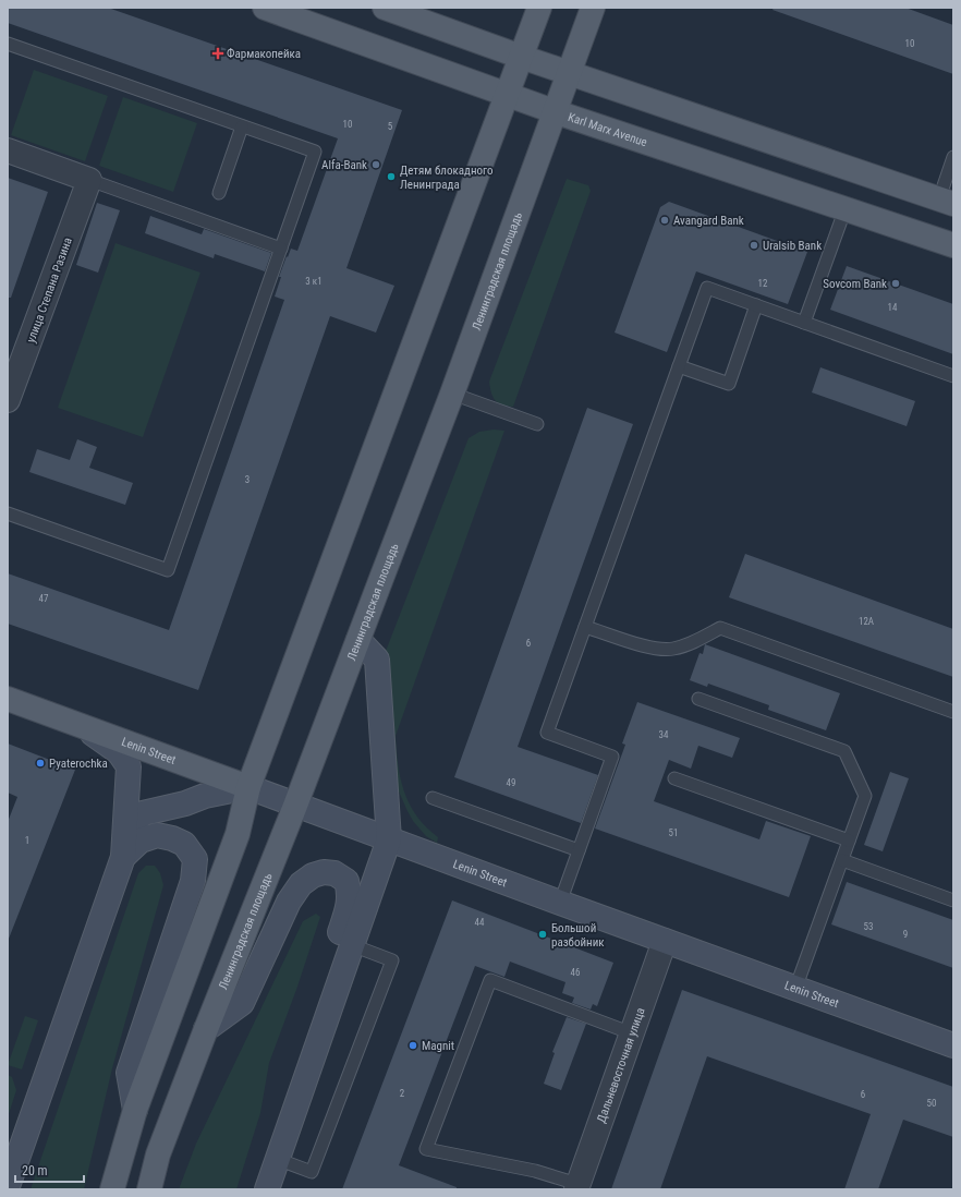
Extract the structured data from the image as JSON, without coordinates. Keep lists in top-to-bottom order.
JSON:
{
  "streets": {
    "main road": ["Karl Marx Avenue", "Ленинградская площадь", "Lenin Street"],
    "street": ["улица Степана Разина", "Дальневосточная улица"]
  },
  "crossings": [
    ["Karl Marx Avenue", "Ленинградская площадь"],
    ["Ленинградская площадь", "Lenin Street"],
    ["Lenin Street", "Дальневосточная улица"]
  ],
  "places": {
    "health": ["Фармакопейка"],
    "other": [
      "Alfa-Bank",
      "Детям блокадного Ленинграда",
      "Avangard Bank",
      "Uralsib Bank",
      "Sovcom Bank",
      "Pyaterochka",
      "Большой разбойник",
      "Magnit"
    ]
  },
  "house_numbers": [
    "10",
    "10",
    "5",
    "3 к1",
    "12",
    "14",
    "3",
    "47",
    "12А",
    "6",
    "34",
    "49",
    "51",
    "1",
    "44",
    "53",
    "9",
    "46",
    "2",
    "6",
    "50"
  ],
  "scale_bar": "20 m"
}
